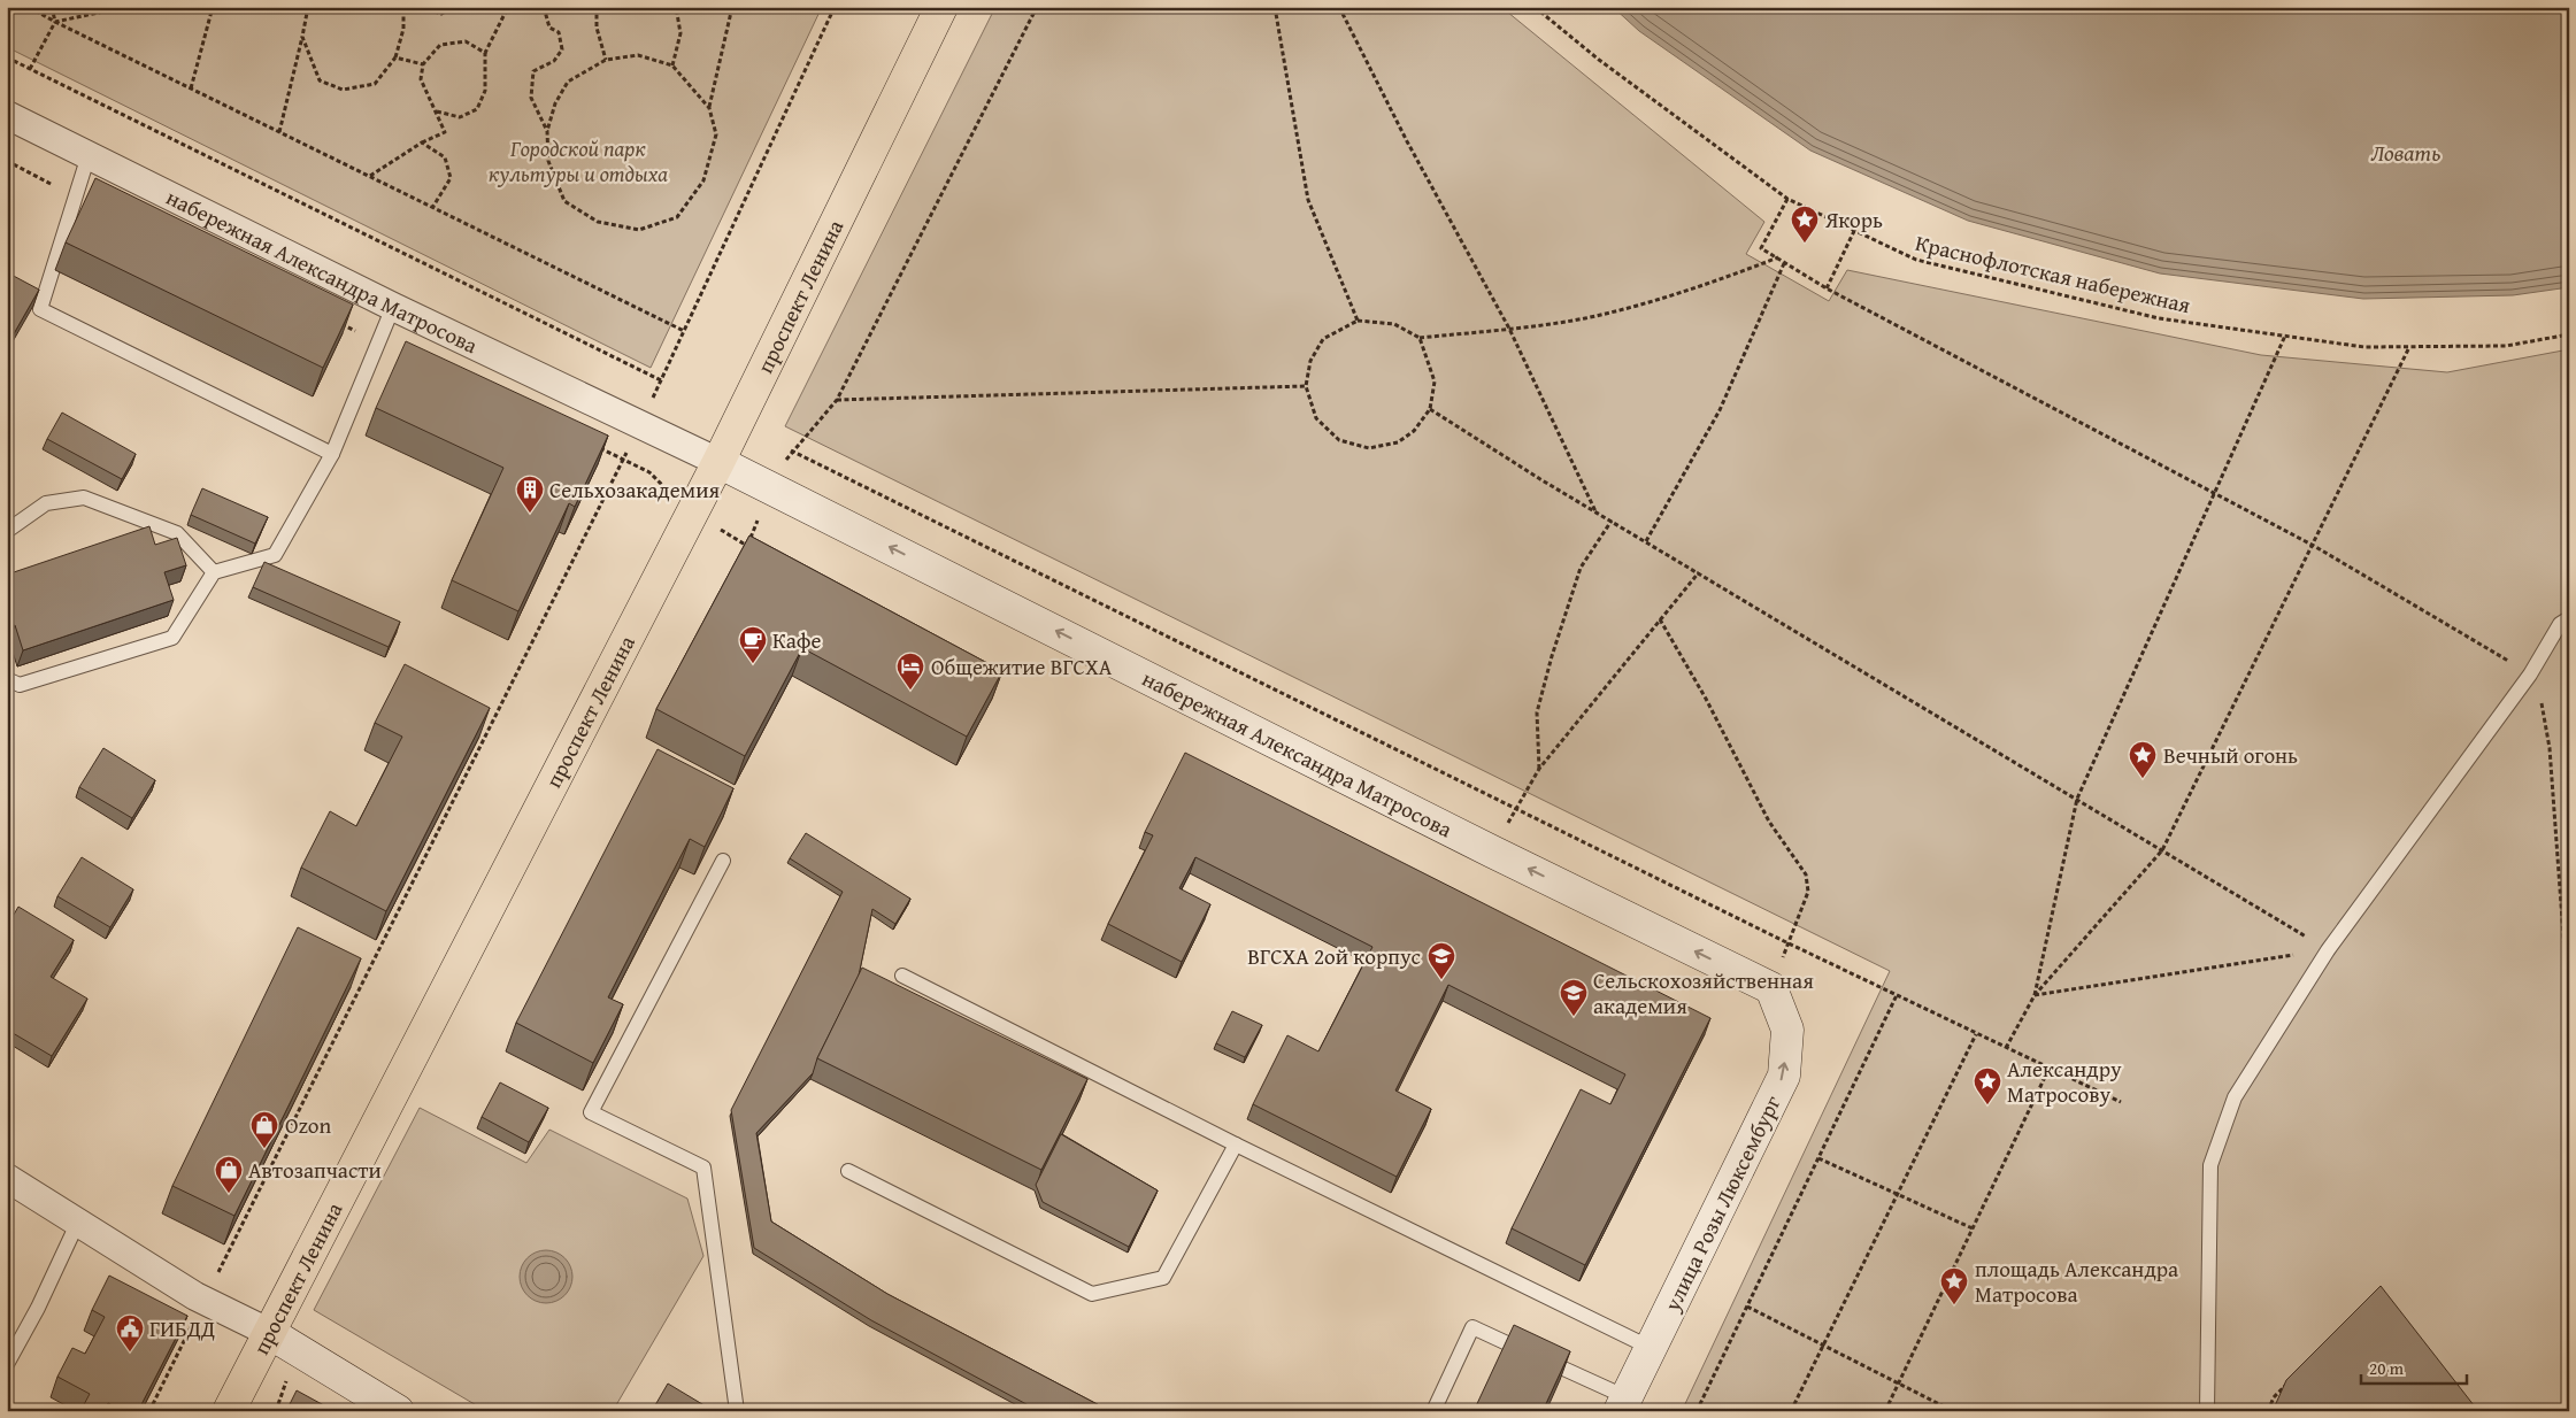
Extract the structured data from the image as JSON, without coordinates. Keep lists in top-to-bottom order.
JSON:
{
  "streets": {
    "main road": ["проспект Ленина"],
    "street": ["набережная Александра Матросова", "улица Розы Люксембург"],
    "path": ["Краснофлотская набережная"]
  },
  "crossings": [
    ["набережная Александра Матросова", "проспект Ленина"],
    ["набережная Александра Матросова", "улица Розы Люксембург"]
  ],
  "one_way": ["набережная Александра Матросова", "улица Розы Люксембург"],
  "water": ["Ловать"],
  "parks": ["Городской парк культуры и отдыха"],
  "places": {
    "place": [
      "Якорь",
      "Вечный огонь",
      "Александру Матросову",
      "площадь Александра Матросова"
    ],
    "building": ["Сельхозакадемия"],
    "cafe": ["Кафе"],
    "hotel": ["Общежитие ВГСХА"],
    "school or university": ["ВГСХА 2ой корпус", "Сельскохозяйственная академия"],
    "shop": ["Ozon", "Автозапчасти"],
    "public building": ["ГИБДД"]
  },
  "scale_bar": "20 m"
}
